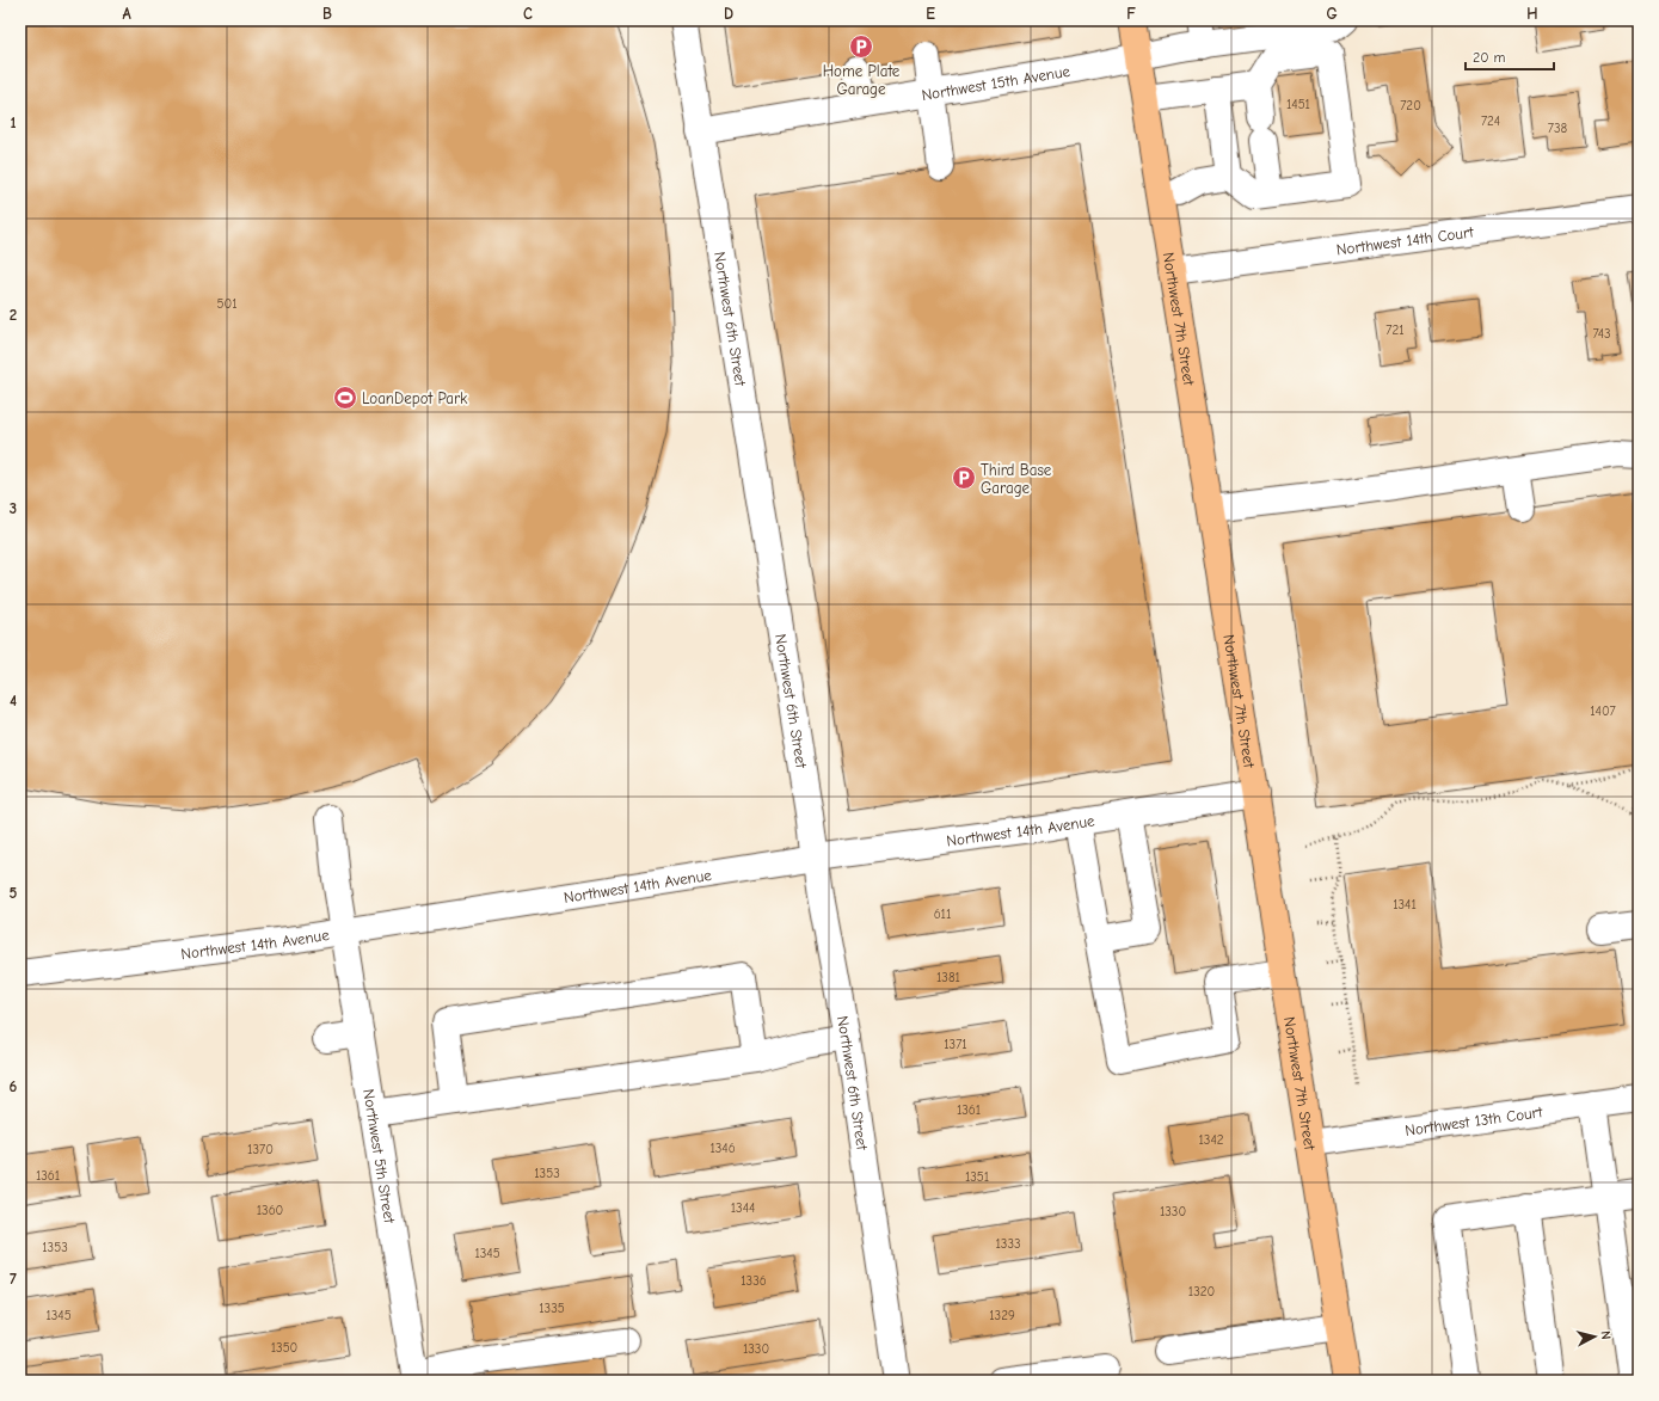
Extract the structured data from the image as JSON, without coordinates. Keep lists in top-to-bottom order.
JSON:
{
  "streets": {
    "main road": ["Northwest 7th Street"],
    "street": [
      "Northwest 15th Avenue",
      "Northwest 14th Court",
      "Northwest 6th Street",
      "Northwest 14th Avenue",
      "Northwest 13th Court",
      "Northwest 5th Street"
    ]
  },
  "crossings": [
    ["Northwest 15th Avenue", "Northwest 6th Street"],
    ["Northwest 15th Avenue", "Northwest 7th Street"],
    ["Northwest 14th Court", "Northwest 7th Street"],
    ["Northwest 6th Street", "Northwest 14th Avenue"],
    ["Northwest 7th Street", "Northwest 14th Avenue"],
    ["Northwest 7th Street", "Northwest 13th Court"],
    ["Northwest 14th Avenue", "Northwest 5th Street"]
  ],
  "places": {
    "parking": ["Home Plate Garage", "Third Base Garage"],
    "sports": ["LoanDepot Park"]
  },
  "house_numbers": [
    "1451",
    "720",
    "724",
    "738",
    "501",
    "721",
    "743",
    "1407",
    "1341",
    "611",
    "1381",
    "1371",
    "1361",
    "1342",
    "1346",
    "1370",
    "1353",
    "1361",
    "1351",
    "1344",
    "1360",
    "1330",
    "1333",
    "1353",
    "1345",
    "1336",
    "1320",
    "1335",
    "1345",
    "1329",
    "1350",
    "1330"
  ],
  "scale_bar": "20 m",
  "north": "right",
  "grid": {
    "columns": [
      "A",
      "B",
      "C",
      "D",
      "E",
      "F",
      "G",
      "H"
    ],
    "rows": [
      "1",
      "2",
      "3",
      "4",
      "5",
      "6",
      "7"
    ]
  }
}
